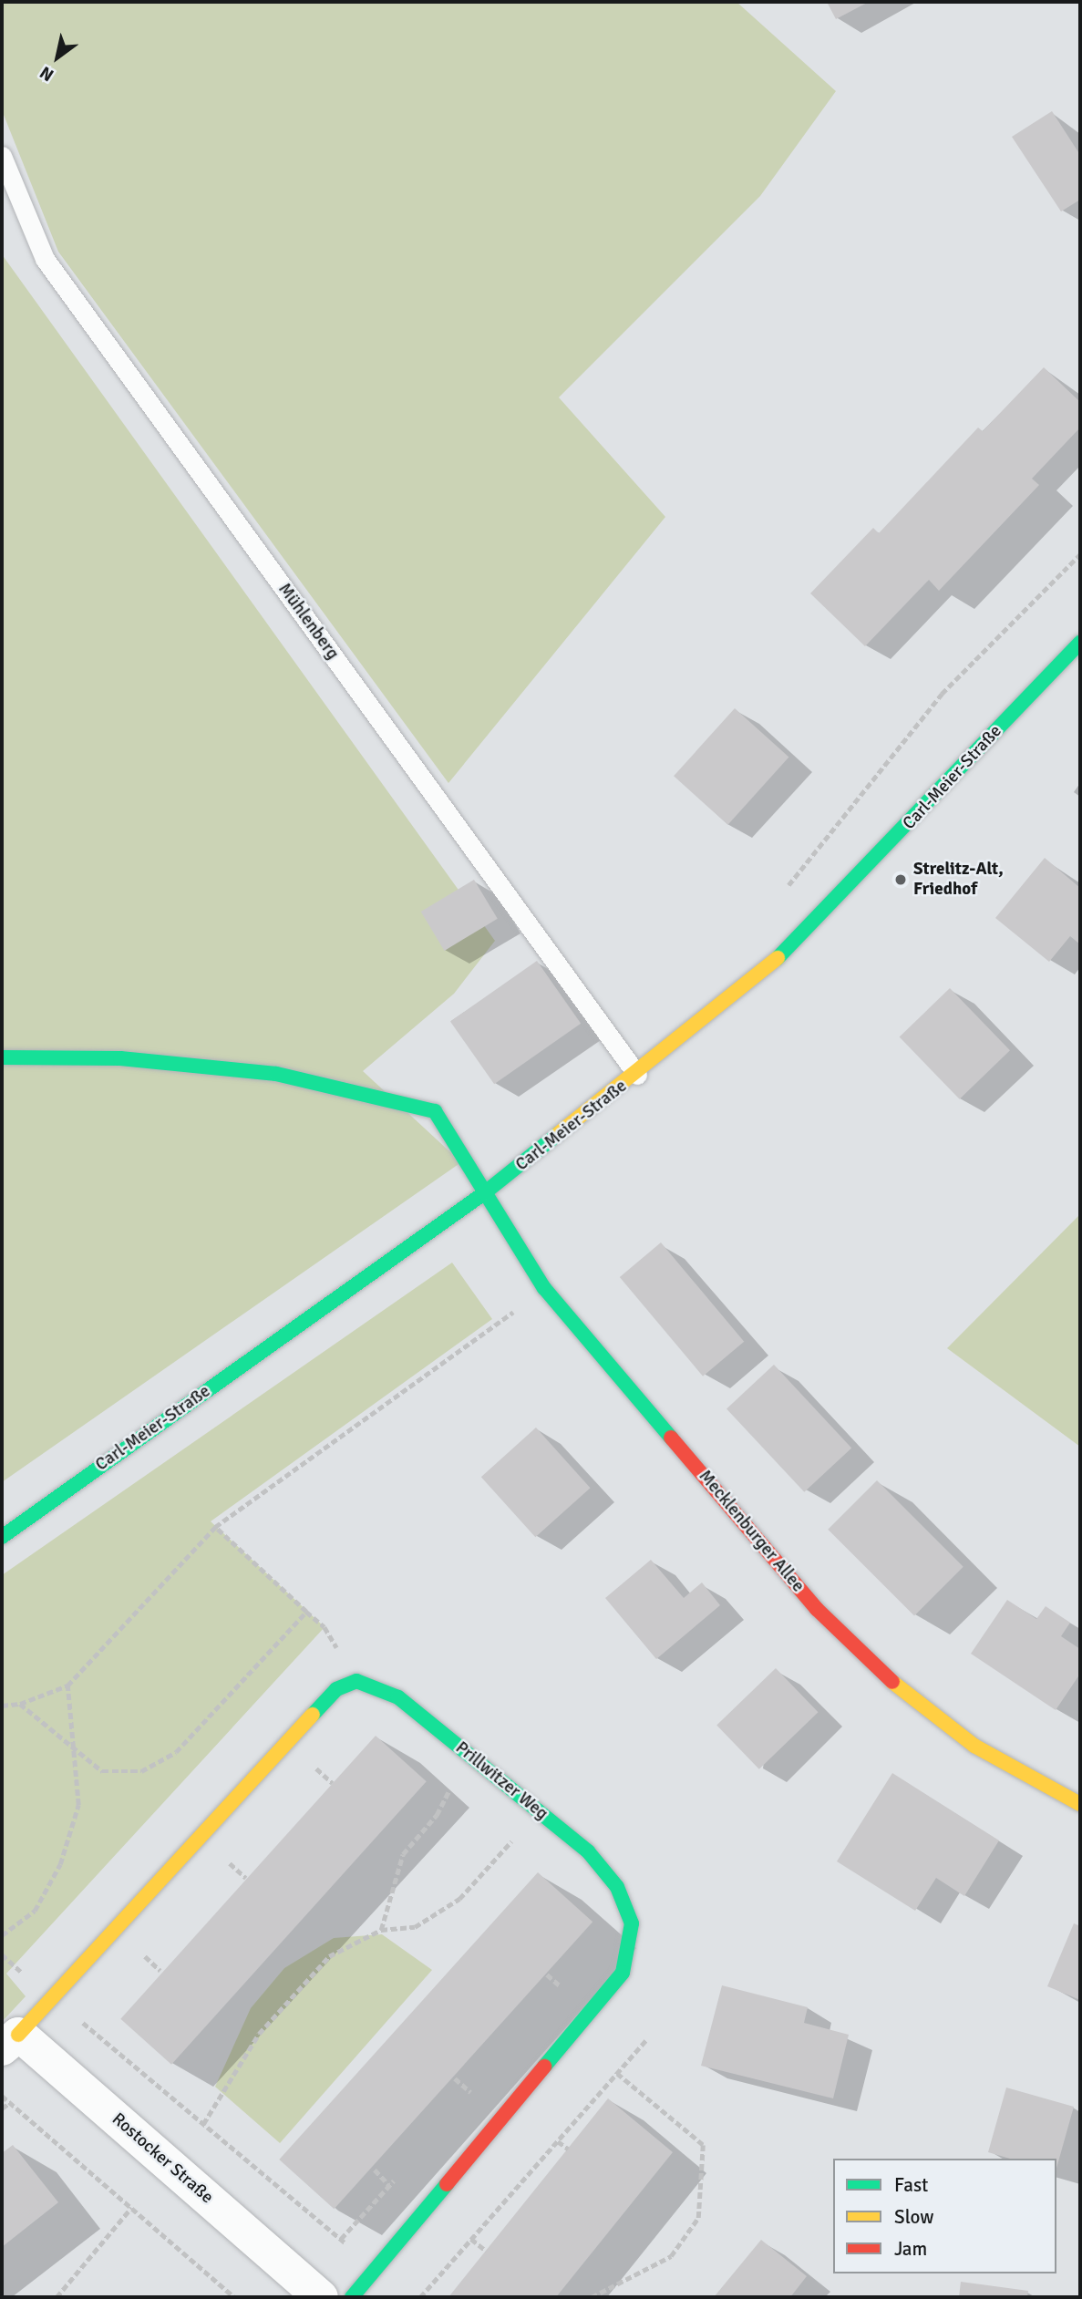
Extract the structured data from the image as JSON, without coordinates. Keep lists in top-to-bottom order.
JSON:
{
  "streets": {
    "street": [
      "Carl-Meier-Straße",
      "Mecklenburger Allee",
      "Prillwitzer Weg",
      "Rostocker Straße"
    ],
    "lane": ["Mühlenberg"]
  },
  "crossings": [
    ["Mühlenberg", "Carl-Meier-Straße"],
    ["Carl-Meier-Straße", "Mecklenburger Allee"],
    ["Prillwitzer Weg", "Rostocker Straße"]
  ],
  "places": ["Strelitz-Alt, Friedhof"],
  "legend": ["Fast", "Slow", "Jam"],
  "north": "bottom left"
}
